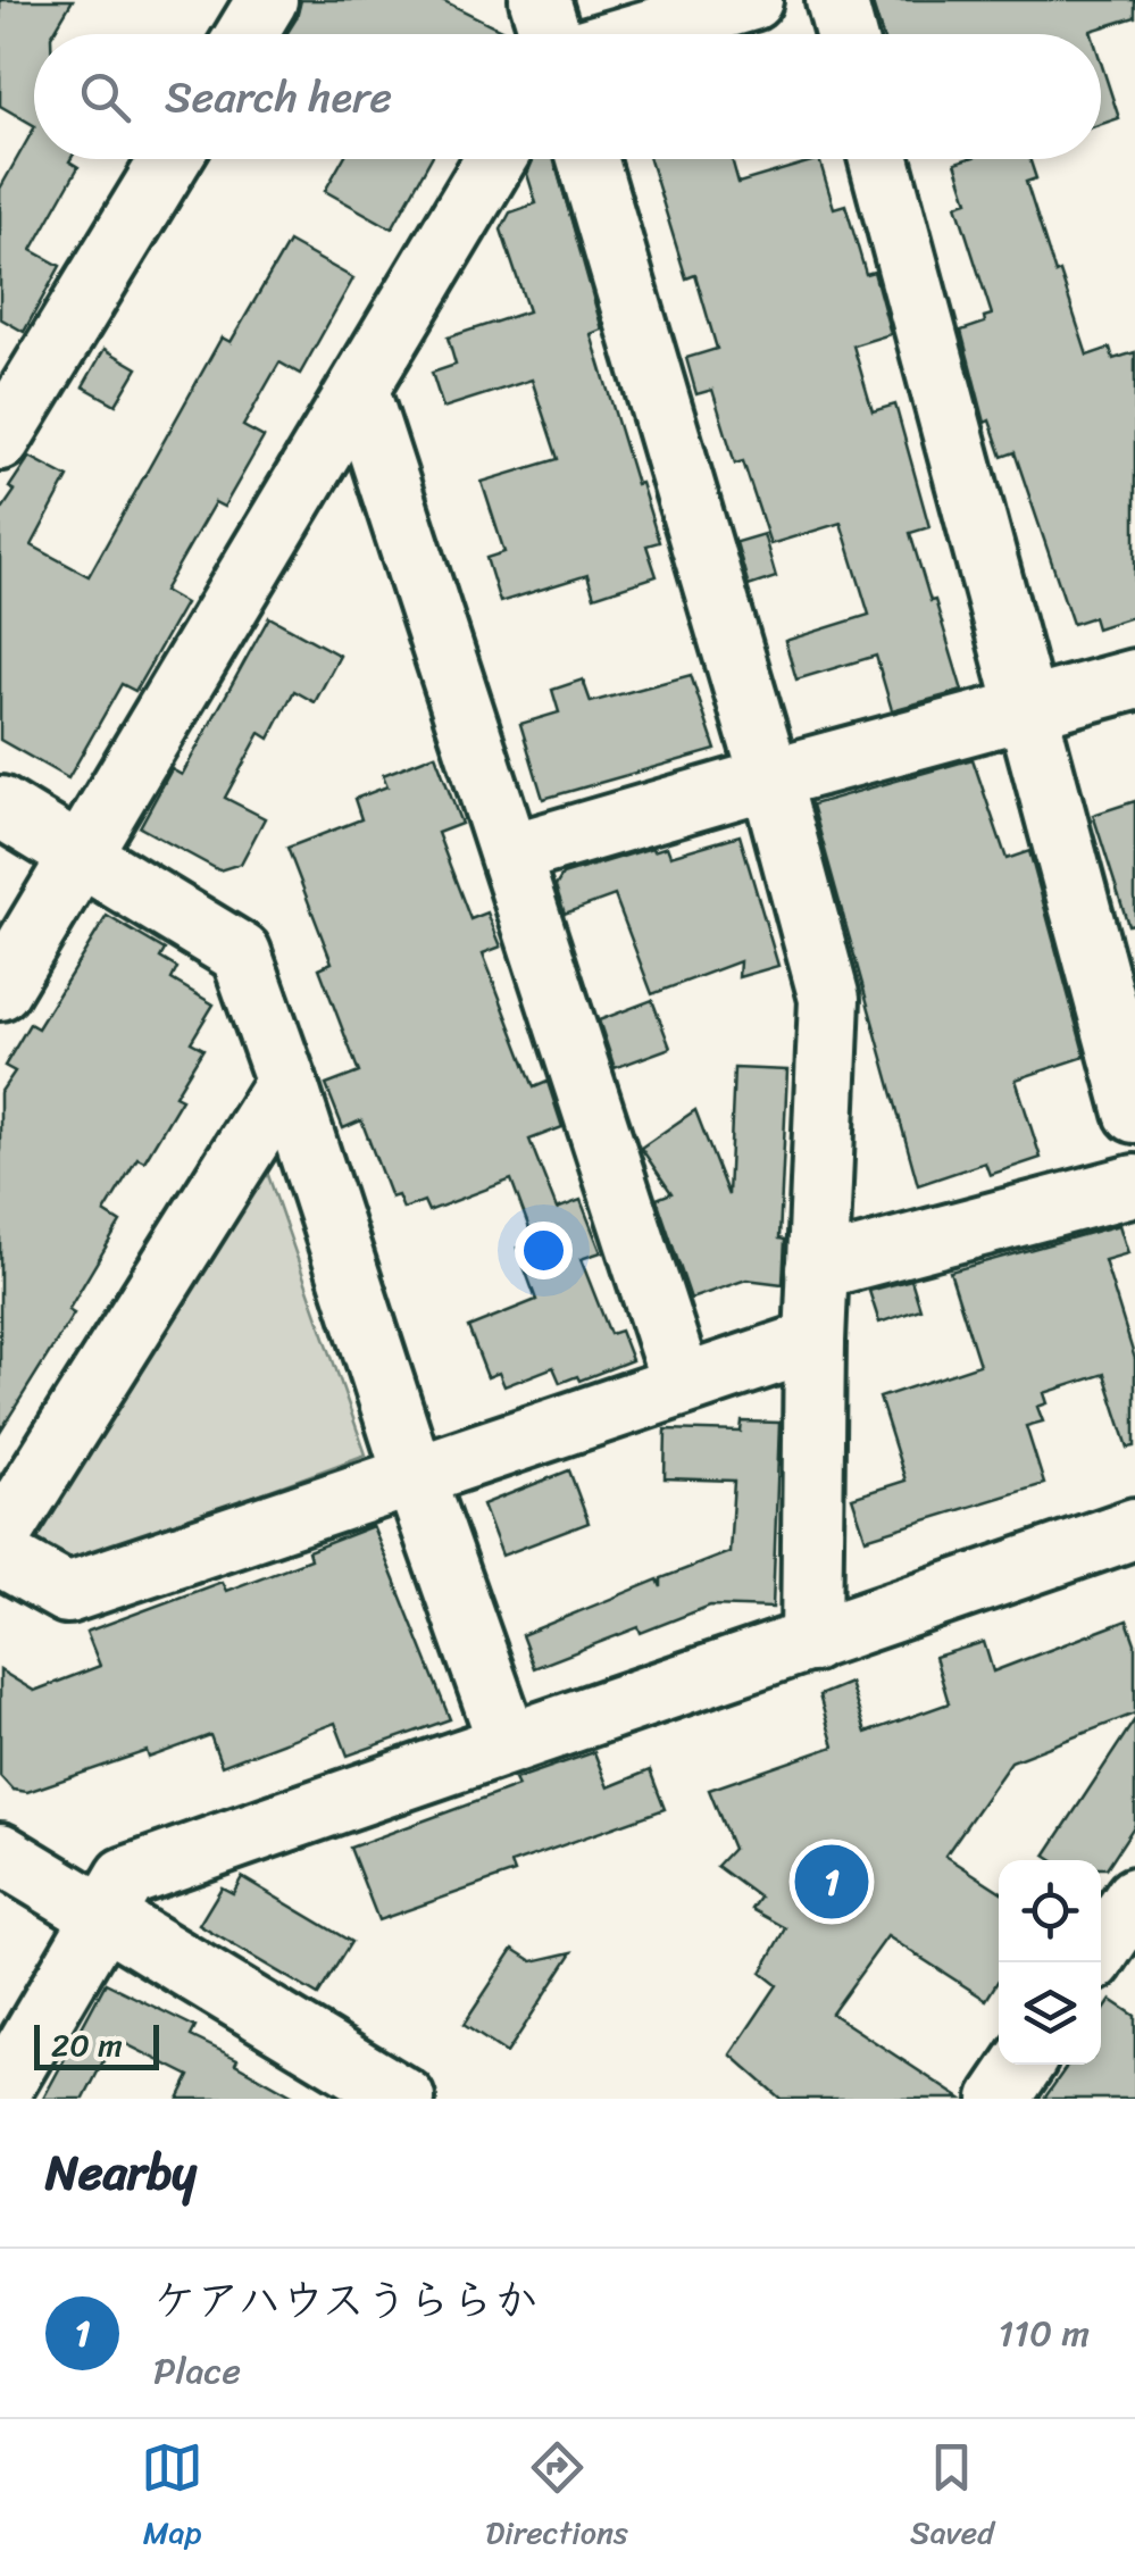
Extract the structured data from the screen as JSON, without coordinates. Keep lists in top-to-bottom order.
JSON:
{
  "scale_bar": "20 m",
  "page": {
    "search": "Search here",
    "pins": "1",
    "scale": "20 m",
    "heading": "Nearby",
    "list": [
      {
        "mark": "1",
        "name": "ケアハウスうららか",
        "note": "Place",
        "value": "110 m"
      }
    ],
    "nav": ["Map", "Directions", "Saved"]
  }
}
